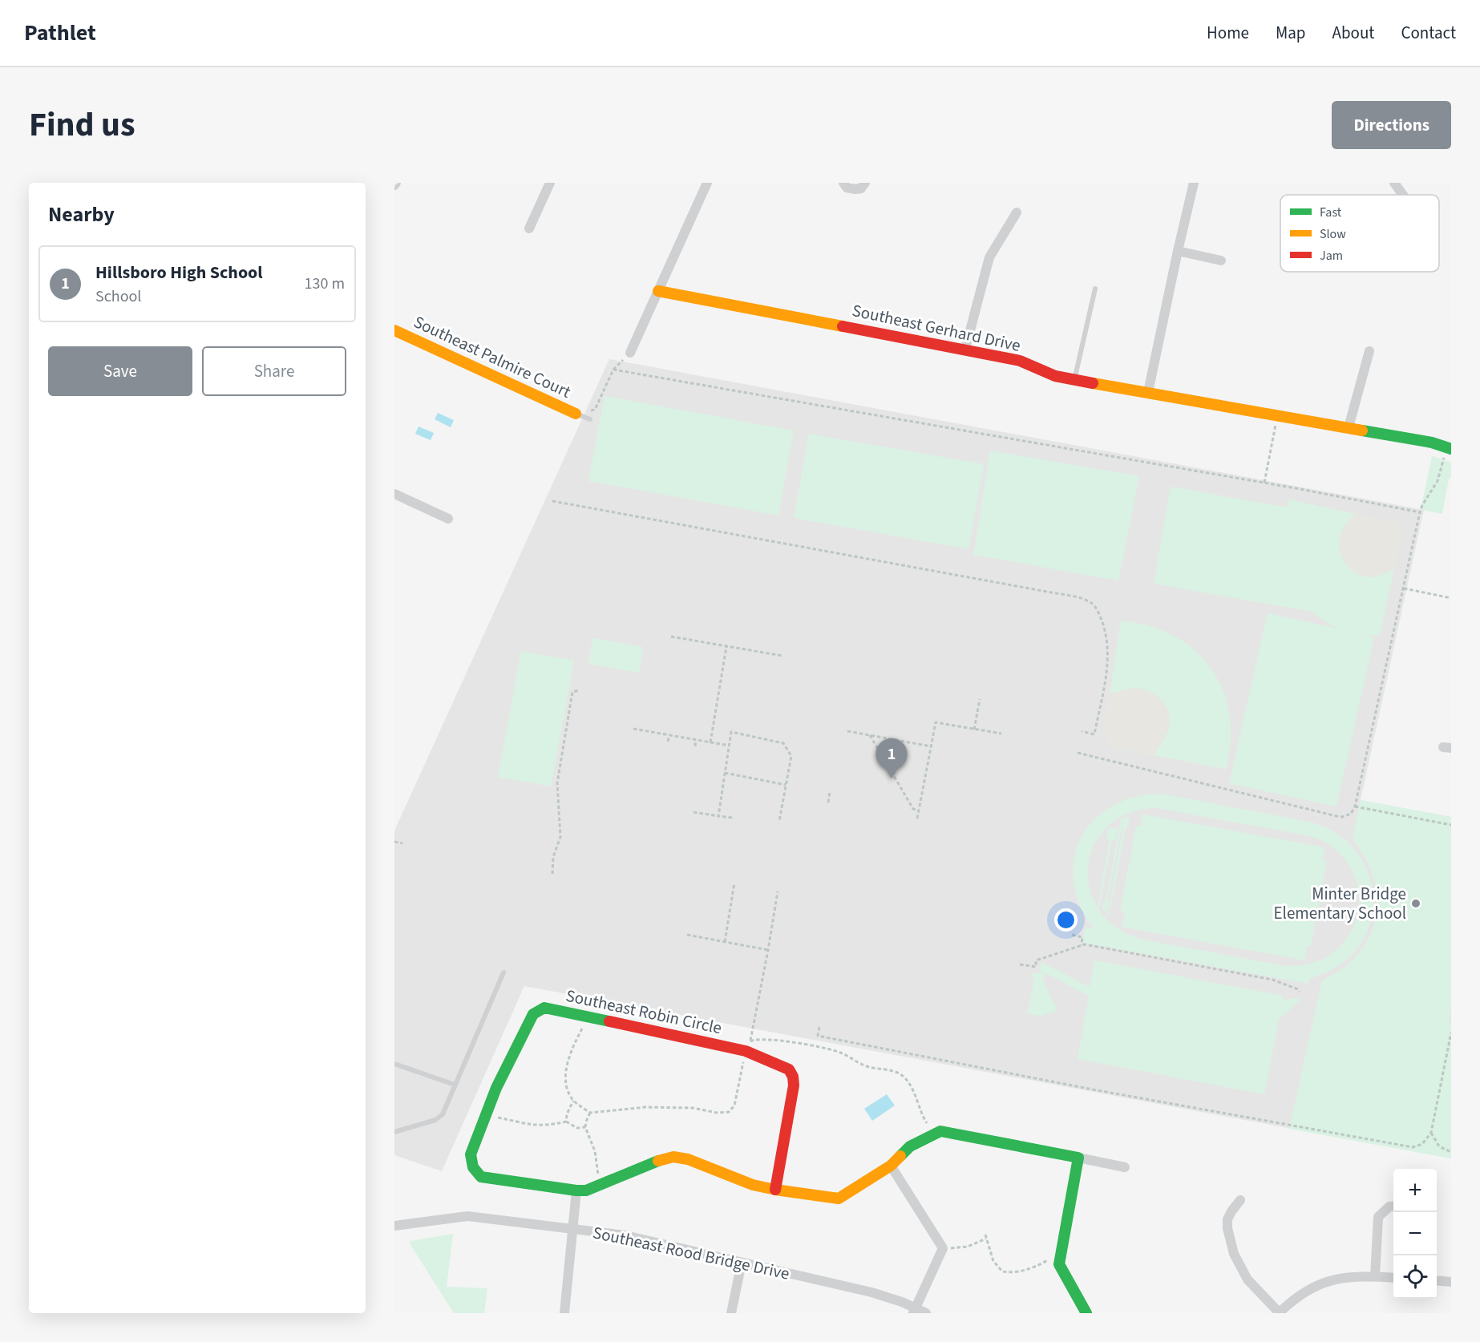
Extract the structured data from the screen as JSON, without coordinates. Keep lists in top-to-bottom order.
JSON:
{
  "streets": {
    "street": [
      "Southeast Gerhard Drive",
      "Southeast Palmire Court",
      "Southeast Robin Circle",
      "Southeast Rood Bridge Drive"
    ]
  },
  "places": ["Minter Bridge Elementary School"],
  "legend": ["Fast", "Slow", "Jam"],
  "page": {
    "header": "Pathlet",
    "nav": [
      "Home",
      "Map",
      "About",
      "Contact"
    ],
    "title": "Find us",
    "buttons": [
      "Directions",
      ["Save", "Share"]
    ],
    "heading": "Nearby",
    "list": [
      {
        "mark": "1",
        "name": "Hillsboro High School",
        "note": "School",
        "value": "130 m"
      }
    ],
    "pins": "1",
    "map_buttons": ["+", "−"]
  }
}
